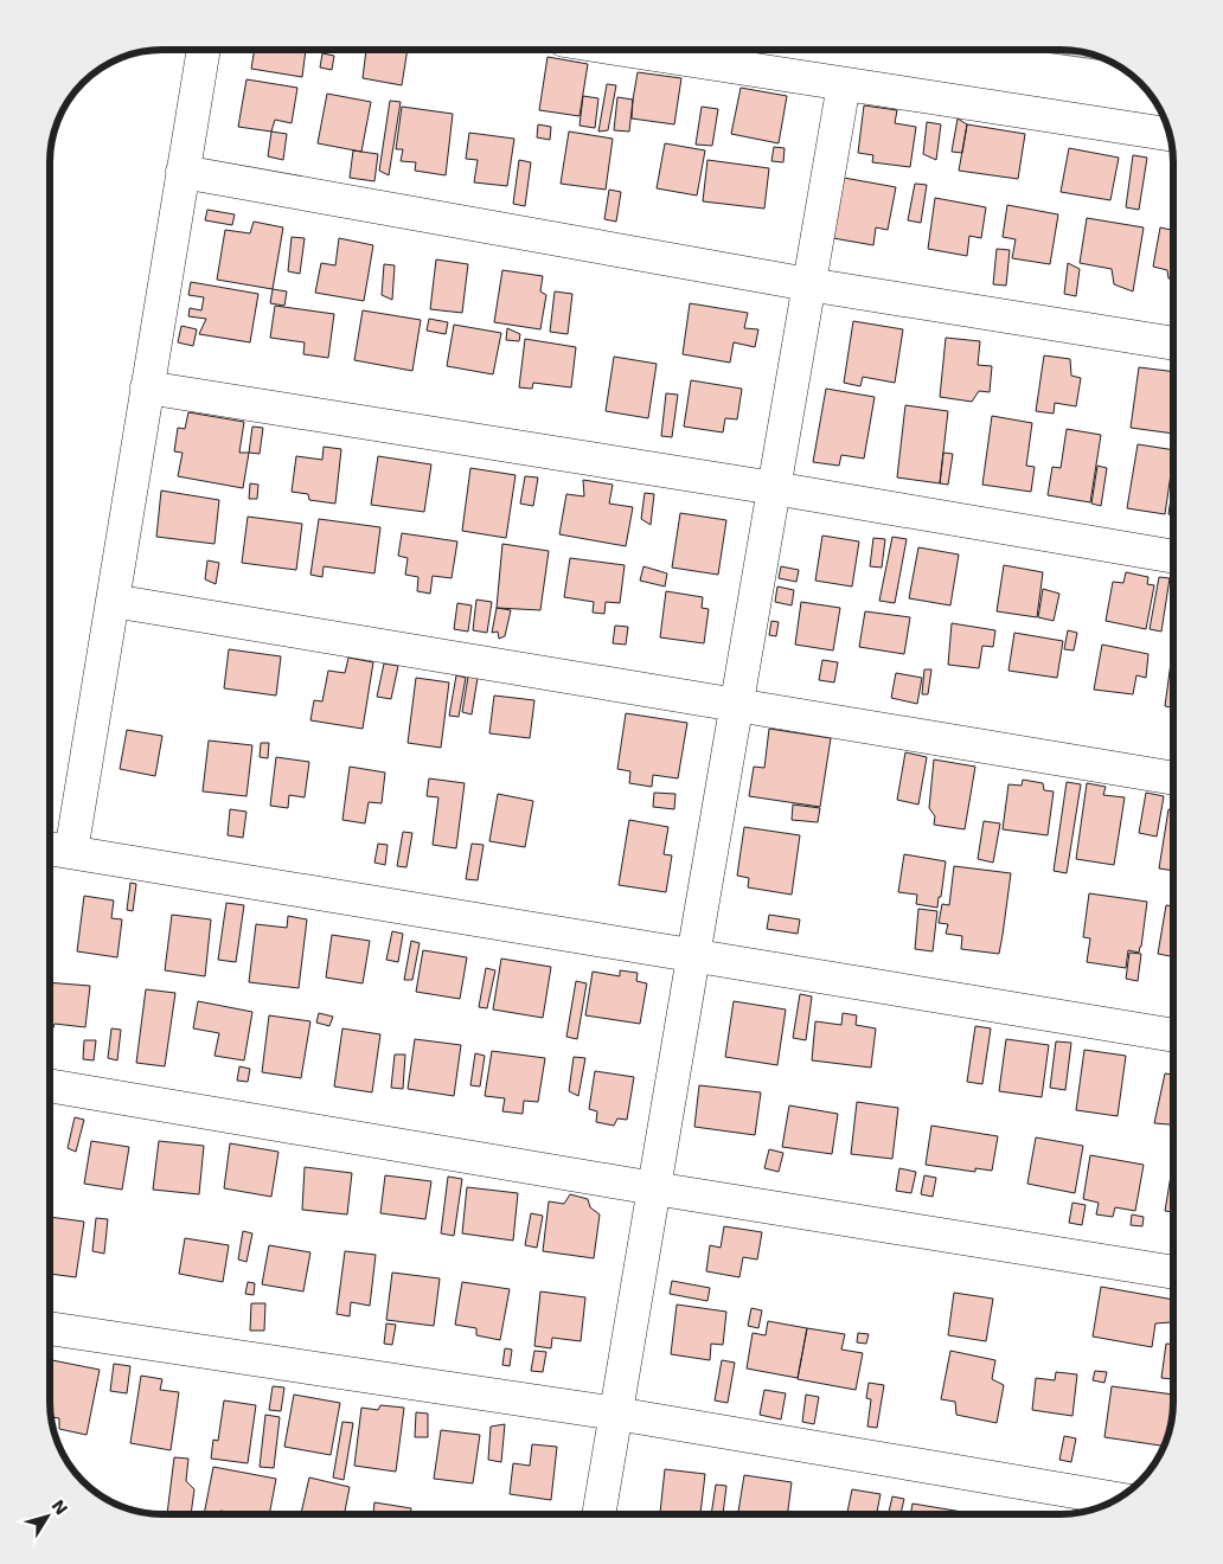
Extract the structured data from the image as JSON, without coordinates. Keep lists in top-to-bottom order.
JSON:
{
  "north": "top right"
}
